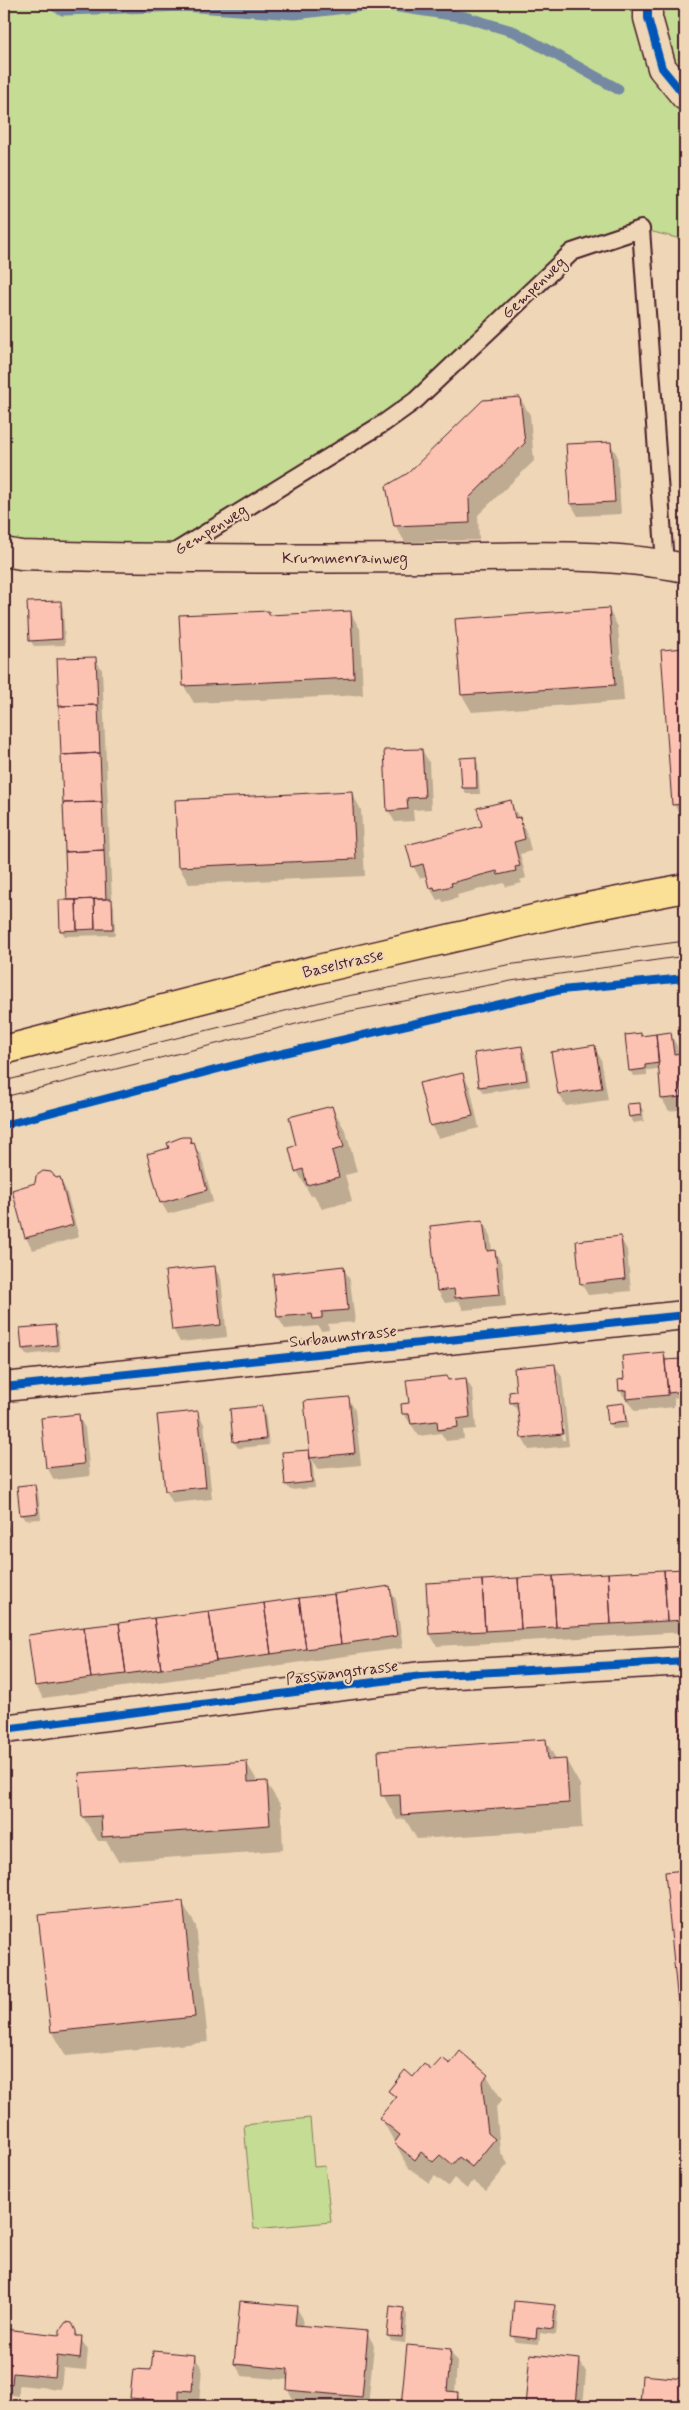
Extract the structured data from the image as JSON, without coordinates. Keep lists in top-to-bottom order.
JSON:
{
  "streets": {
    "main road": ["Baselstrasse"],
    "street": ["Krummenrainweg", "Surbaumstrasse", "Passwangstrasse"],
    "lane": ["Gempenweg"]
  },
  "crossings": [
    ["Gempenweg", "Krummenrainweg"]
  ]
}
